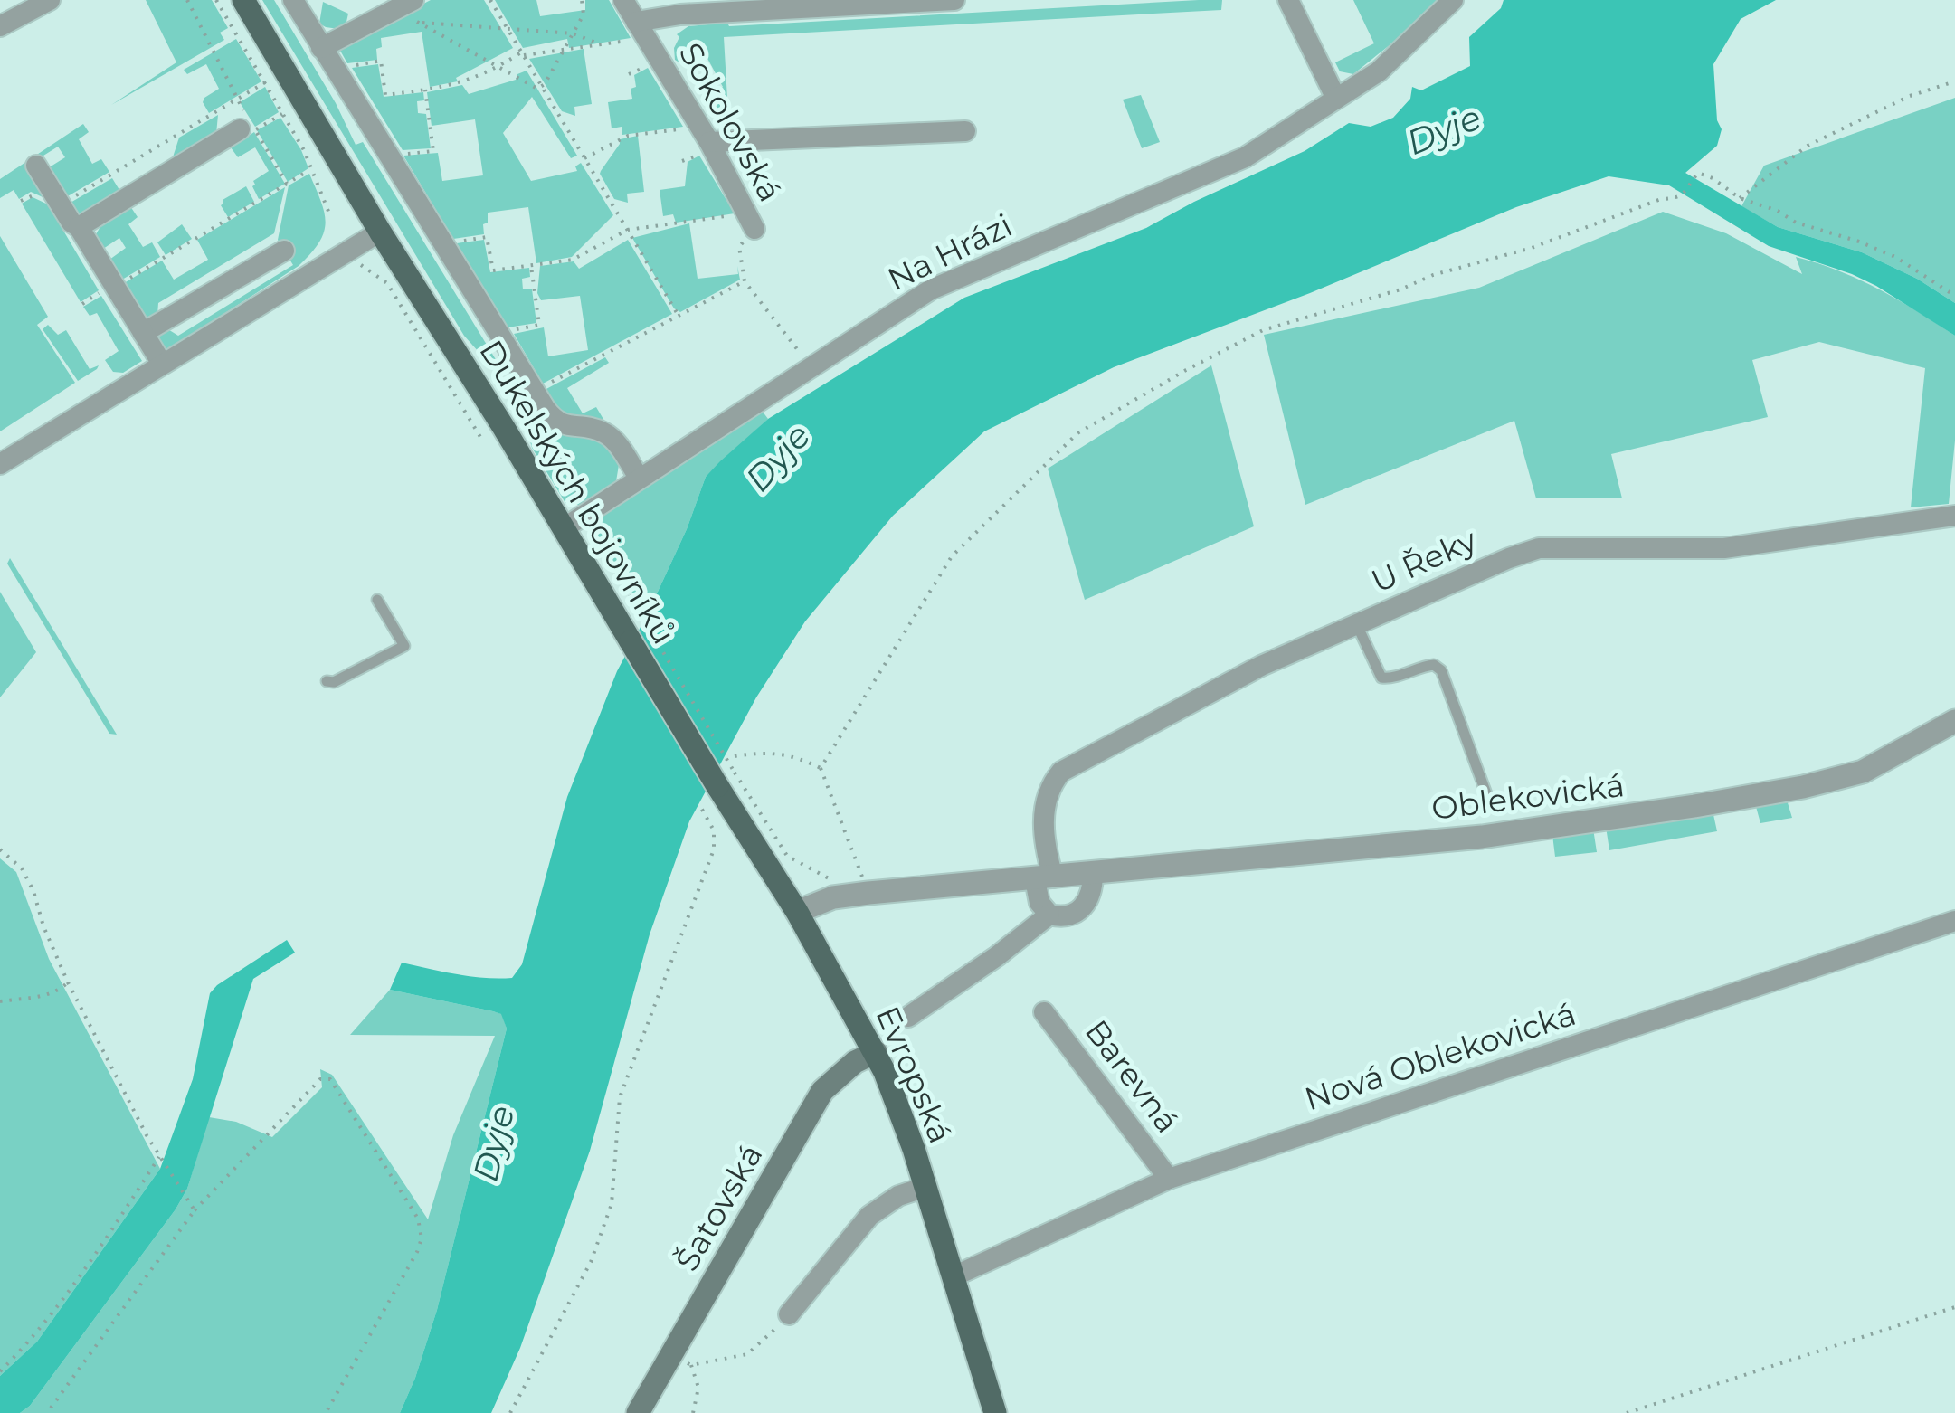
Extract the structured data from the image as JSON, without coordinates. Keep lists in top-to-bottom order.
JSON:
{
  "streets": {
    "main road": ["Dukelských bojovníků", "Evropská", "Šatovská"],
    "street": [
      "Sokolovská",
      "Na Hrázi",
      "U Řeky",
      "Oblekovická",
      "Nová Oblekovická",
      "Barevná"
    ]
  },
  "crossings": [
    ["Na Hrázi", "Dukelských bojovníků"],
    ["Dukelských bojovníků", "Evropská"],
    ["U Řeky", "Oblekovická"],
    ["Oblekovická", "Evropská"],
    ["Nová Oblekovická", "Evropská"],
    ["Nová Oblekovická", "Barevná"],
    ["Evropská", "Šatovská"]
  ],
  "water": ["Dyje"]
}
